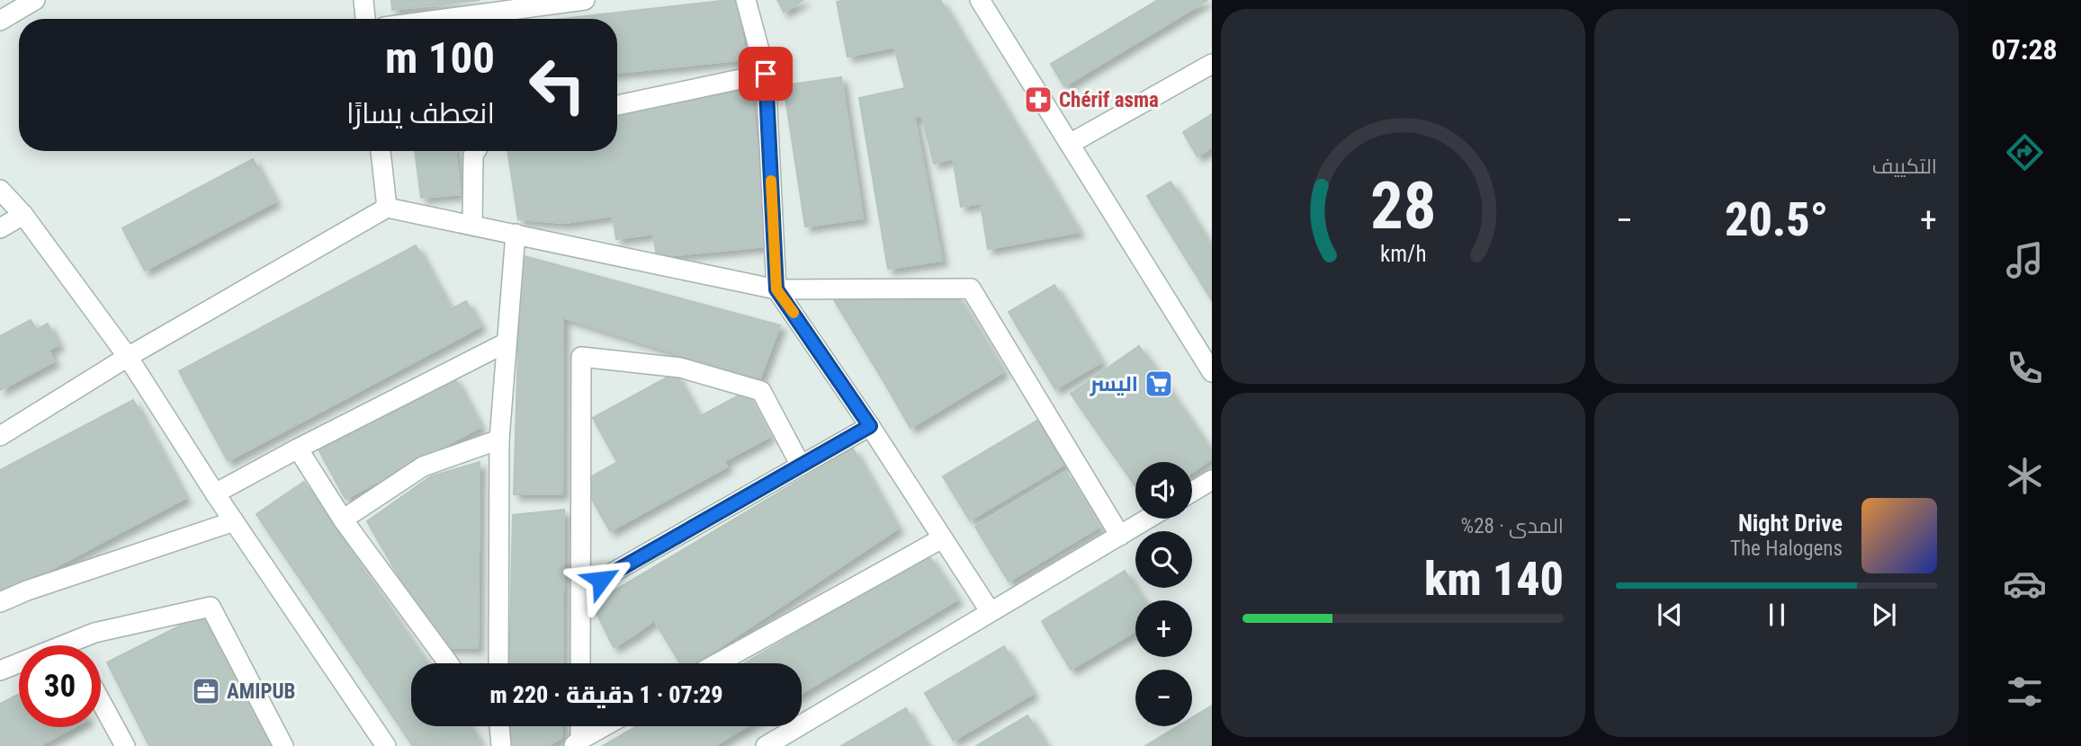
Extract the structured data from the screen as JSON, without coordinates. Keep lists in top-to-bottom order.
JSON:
{
  "places": {
    "pharmacy": ["Chérif asma"],
    "supermarket": ["اليسر"],
    "office": ["AMIPUB"]
  },
  "page": {
    "tabs": "07:28",
    "tile": [
      "التكييف",
      ["المدى · 28%", "140 km"]
    ],
    "turn": ["100 m", "انعطف يسارًا"],
    "heat": ["−", "20.5°", "+"],
    "map_buttons": ["+", "−"],
    "song": ["Night Drive", "The Halogens"],
    "limit": "30",
    "trip": "07:29 · 1 دقيقة · 220 m",
    "gauge": ["28", "km/h"]
  }
}
